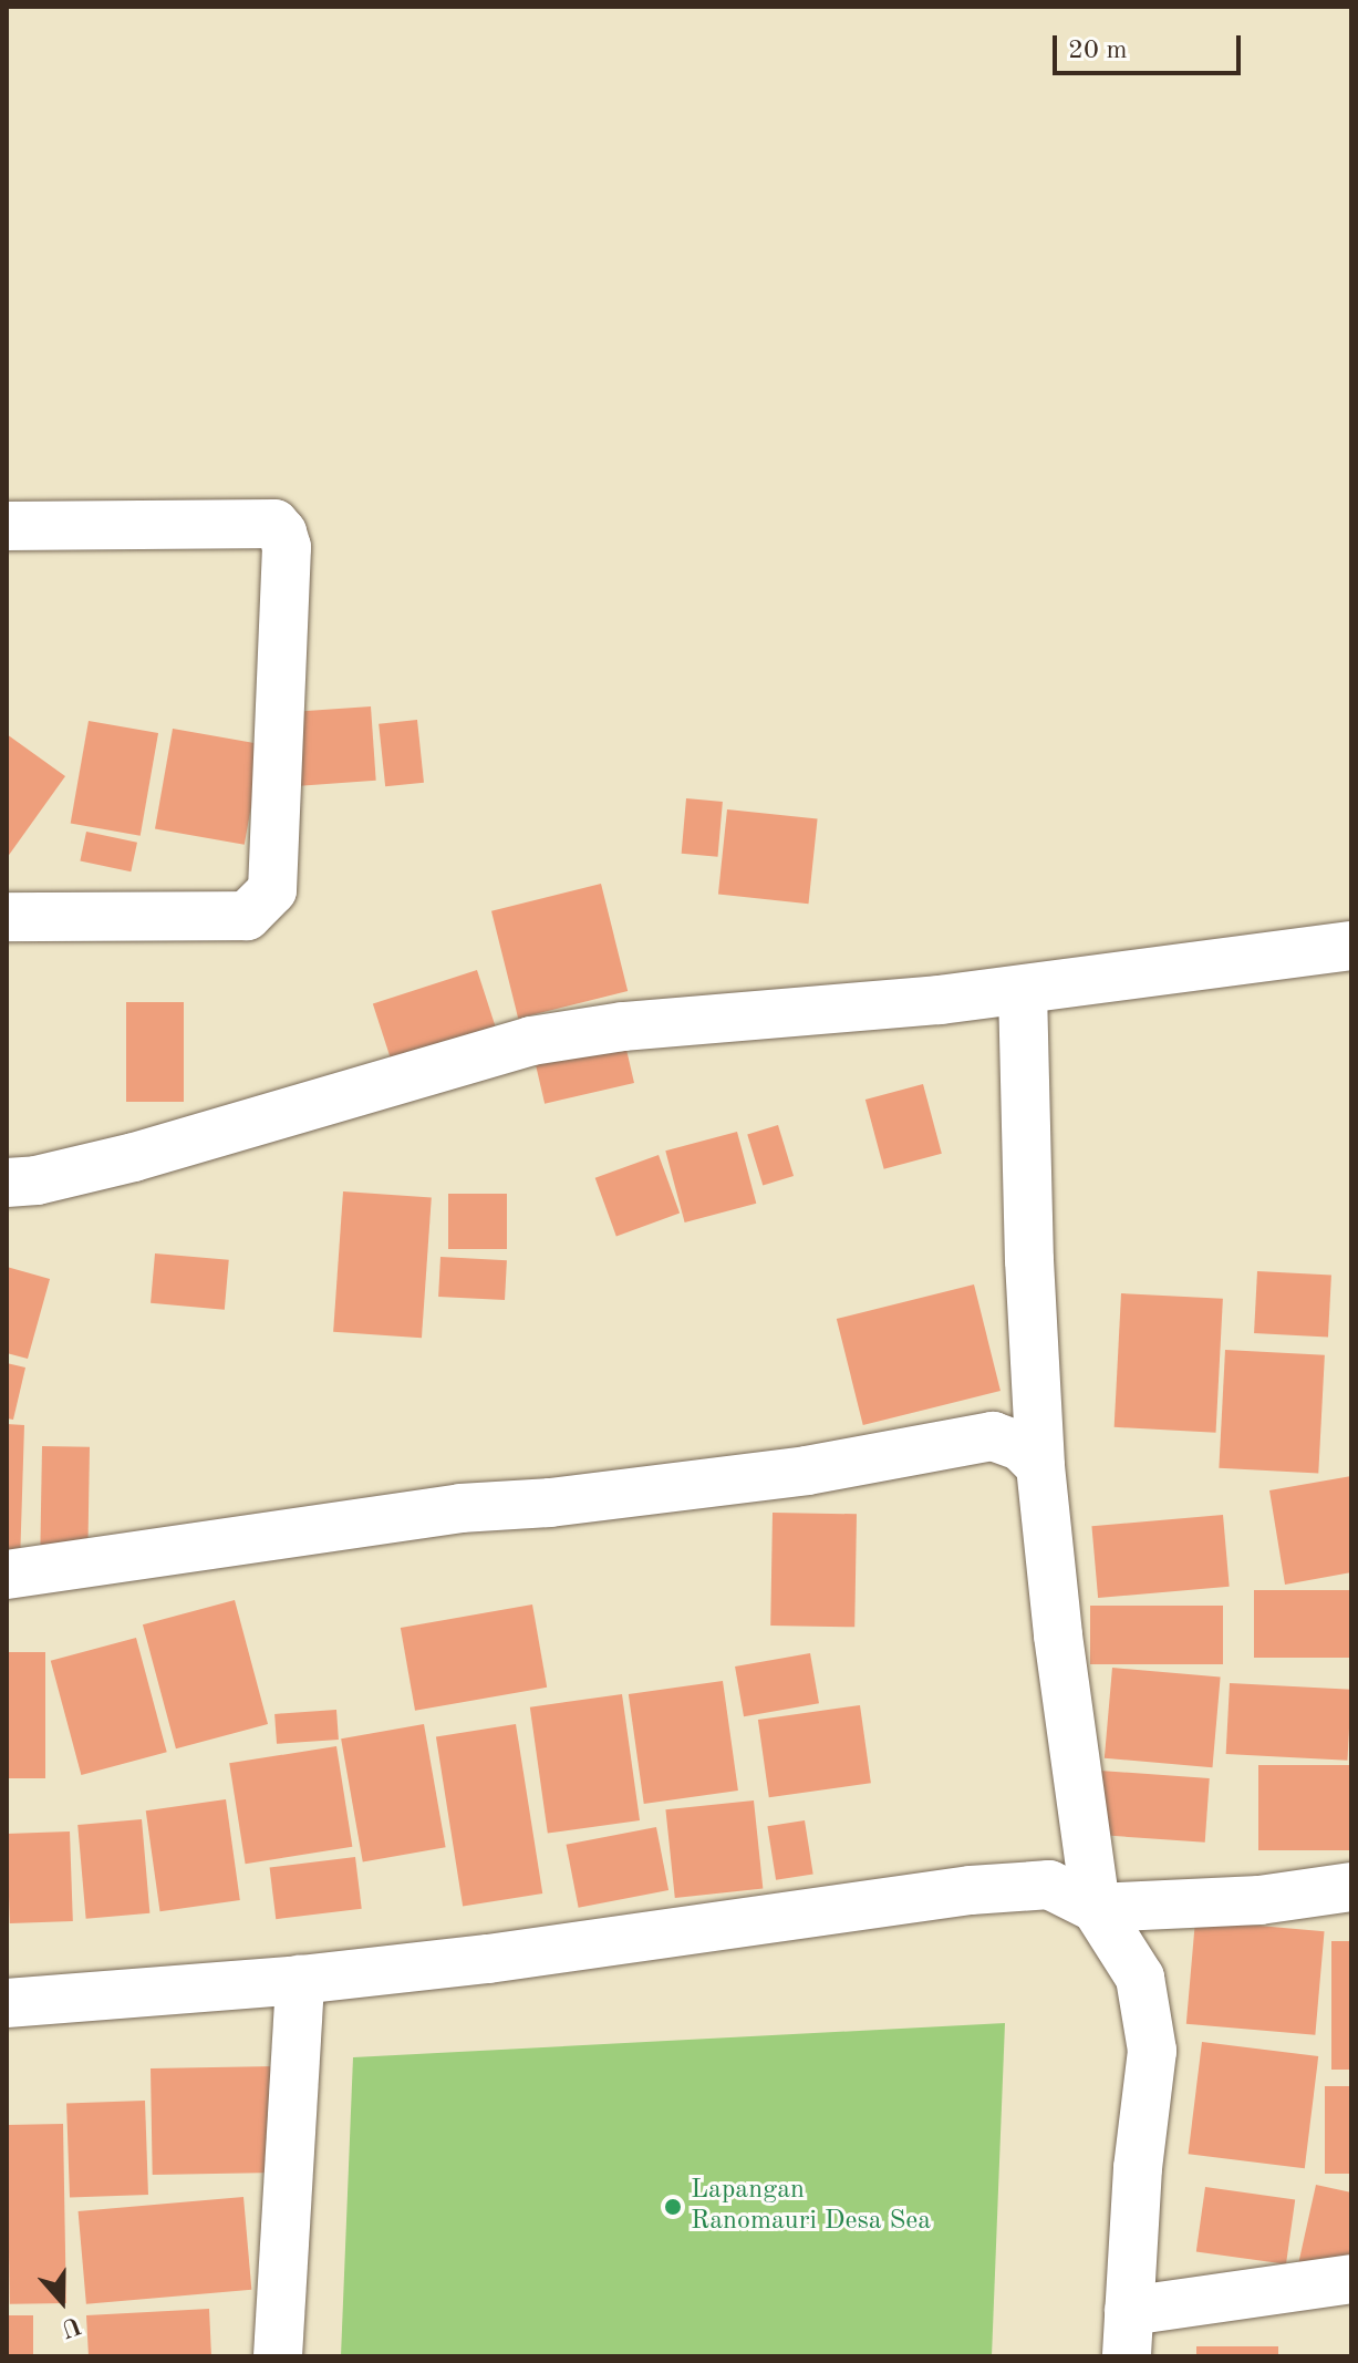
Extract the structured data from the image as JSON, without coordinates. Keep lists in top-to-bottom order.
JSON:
{
  "places": ["Lapangan Ranomauri Desa Sea"],
  "scale_bar": "20 m",
  "north": "bottom"
}
